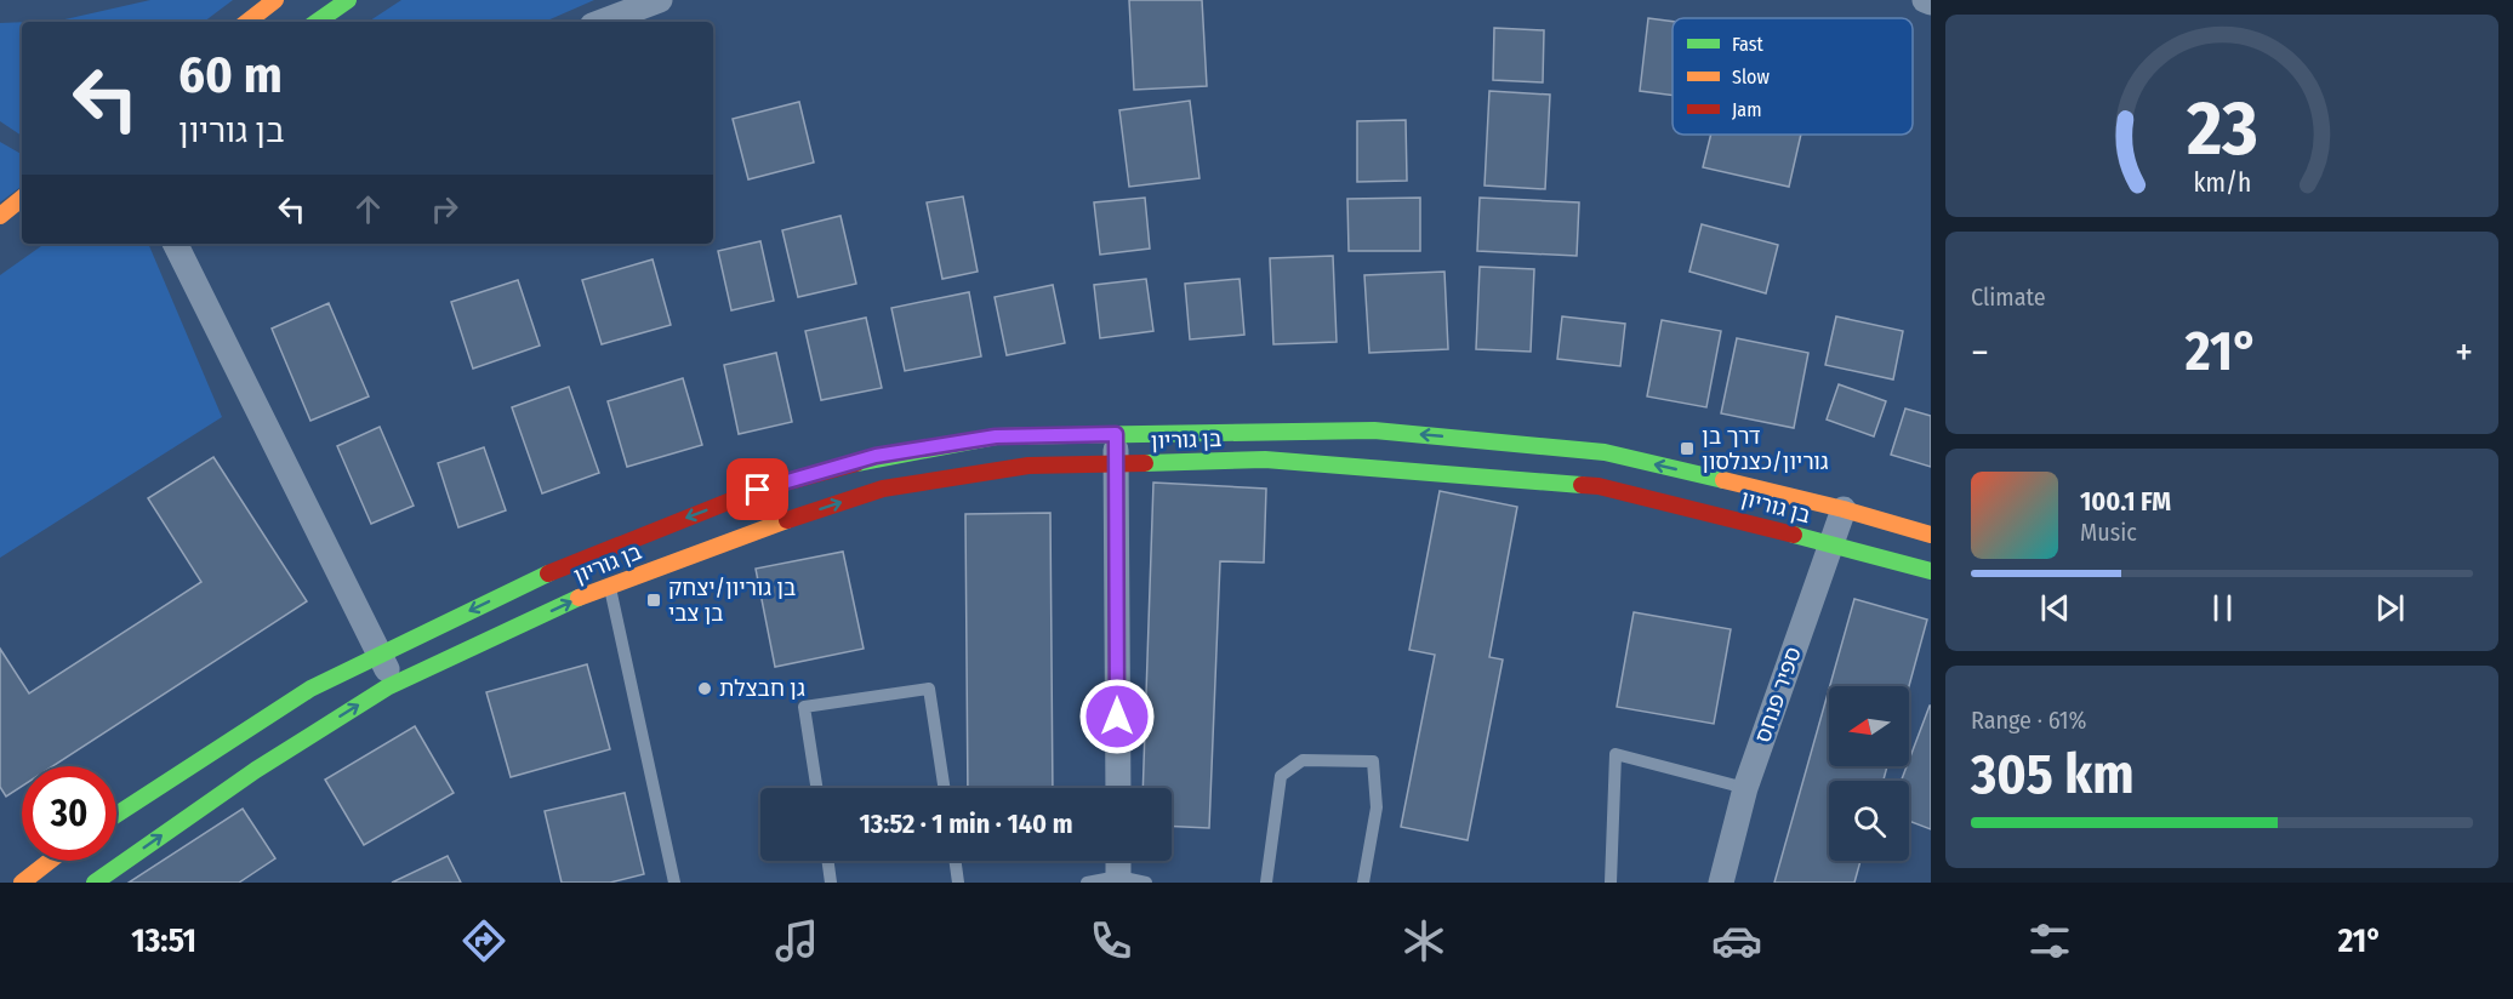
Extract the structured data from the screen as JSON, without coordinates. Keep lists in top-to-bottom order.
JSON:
{
  "streets": {
    "main road": ["בן גוריון"],
    "street": ["ספיר פנחס"]
  },
  "crossings": [
    ["בן גוריון", "ספיר פנחס"]
  ],
  "places": {
    "transit": ["דרך בן גוריון/כצנלסון", "בן גוריון/יצחק בן צבי"],
    "other": ["גן חבצלת"]
  },
  "legend": ["Fast", "Slow", "Jam"],
  "north": "left",
  "page": {
    "turn": ["60 m", "בן גוריון"],
    "tile": [
      "Climate",
      ["Range · 61%", "305 km"]
    ],
    "heat": ["−", "21°", "+"],
    "song": ["100.1 FM", "Music"],
    "limit": "30",
    "trip": "13:52 · 1 min · 140 m",
    "tabs": ["13:51", "21°"],
    "gauge": ["23", "km/h"]
  }
}
